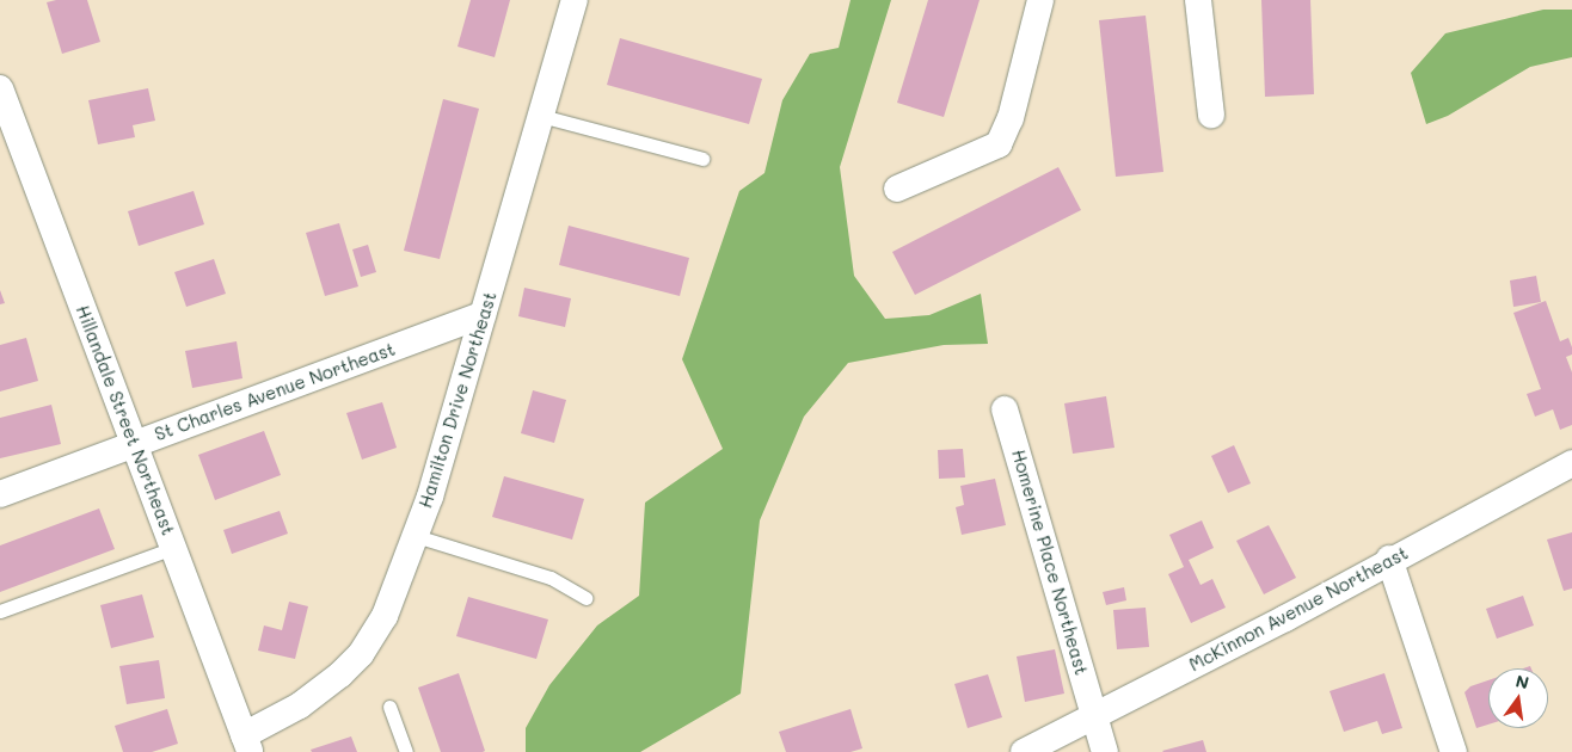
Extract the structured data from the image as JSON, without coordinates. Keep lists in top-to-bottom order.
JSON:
{
  "streets": {
    "street": [
      "St Charles Avenue Northeast",
      "Hamilton Drive Northeast",
      "Hillandale Street Northeast",
      "Homerine Place Northeast",
      "McKinnon Avenue Northeast"
    ]
  },
  "crossings": [
    ["St Charles Avenue Northeast", "Hamilton Drive Northeast"],
    ["St Charles Avenue Northeast", "Hillandale Street Northeast"],
    ["Hamilton Drive Northeast", "Hillandale Street Northeast"],
    ["Homerine Place Northeast", "McKinnon Avenue Northeast"]
  ],
  "north": "top"
}
